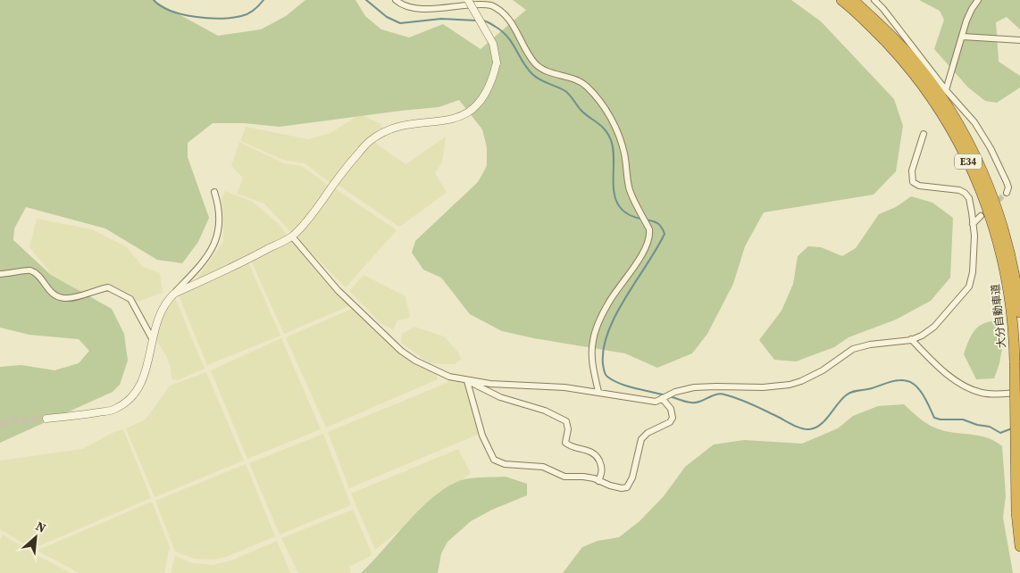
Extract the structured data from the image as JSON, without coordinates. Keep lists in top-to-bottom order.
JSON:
{
  "streets": {
    "highway": ["E34", "大分自動車道"]
  },
  "north": "top right"
}
